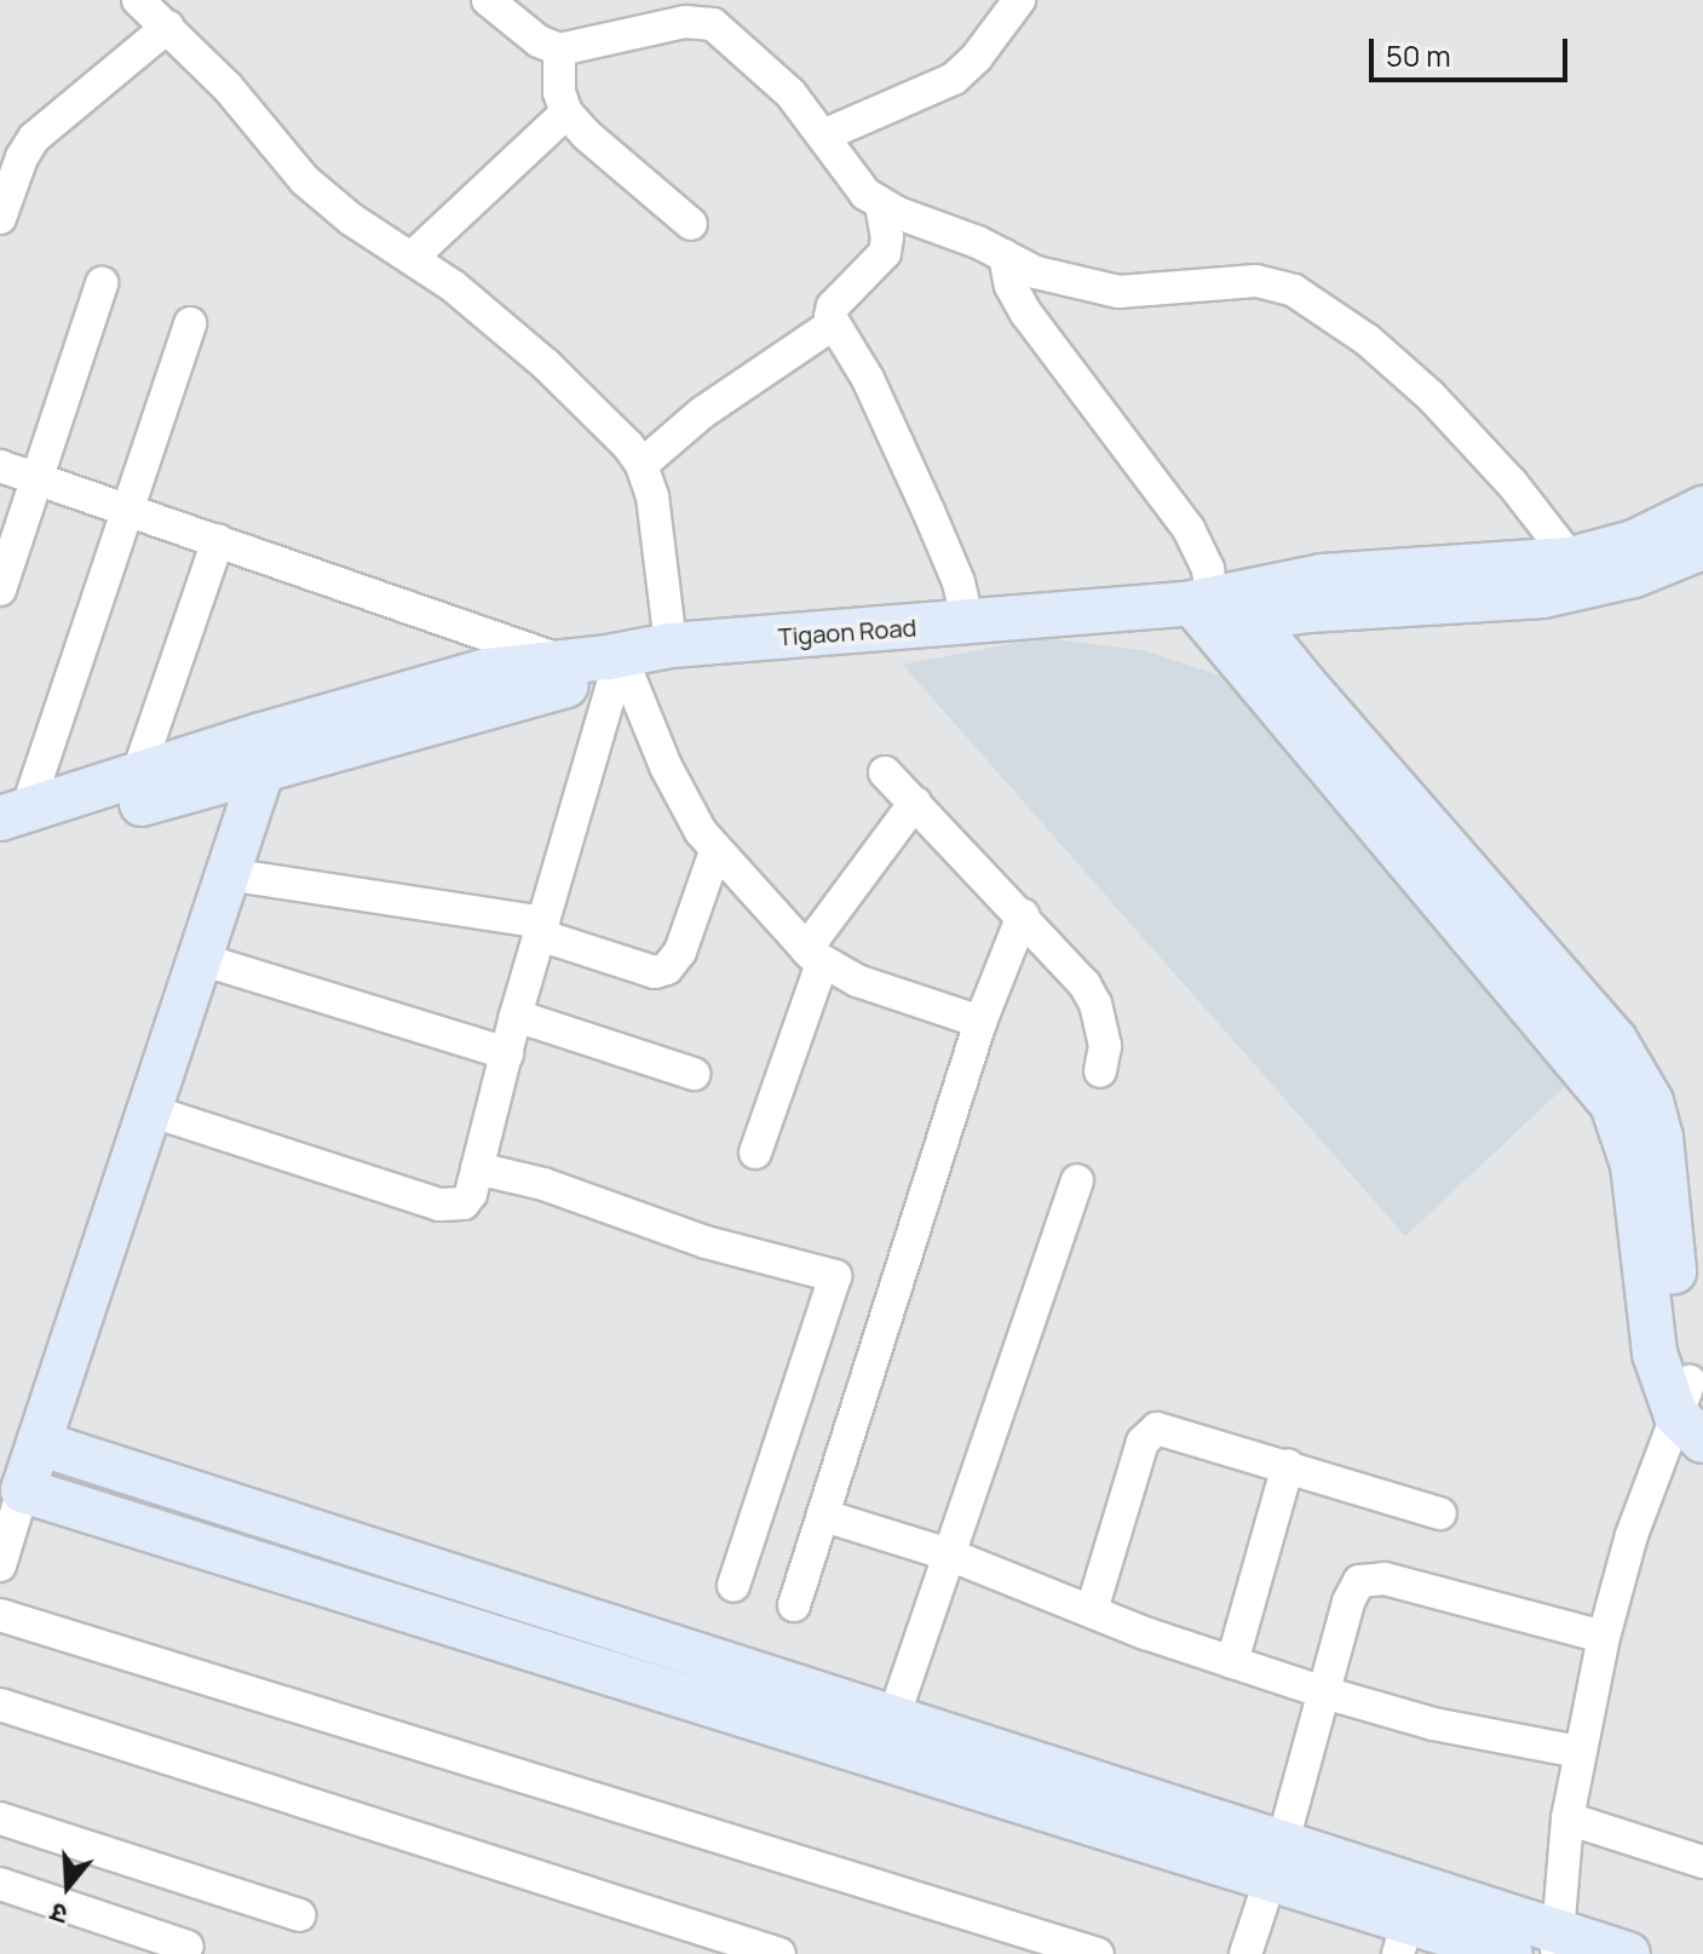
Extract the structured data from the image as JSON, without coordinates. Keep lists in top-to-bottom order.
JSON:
{
  "streets": {
    "street": ["Tigaon Road"]
  },
  "scale_bar": "50 m",
  "north": "bottom"
}
